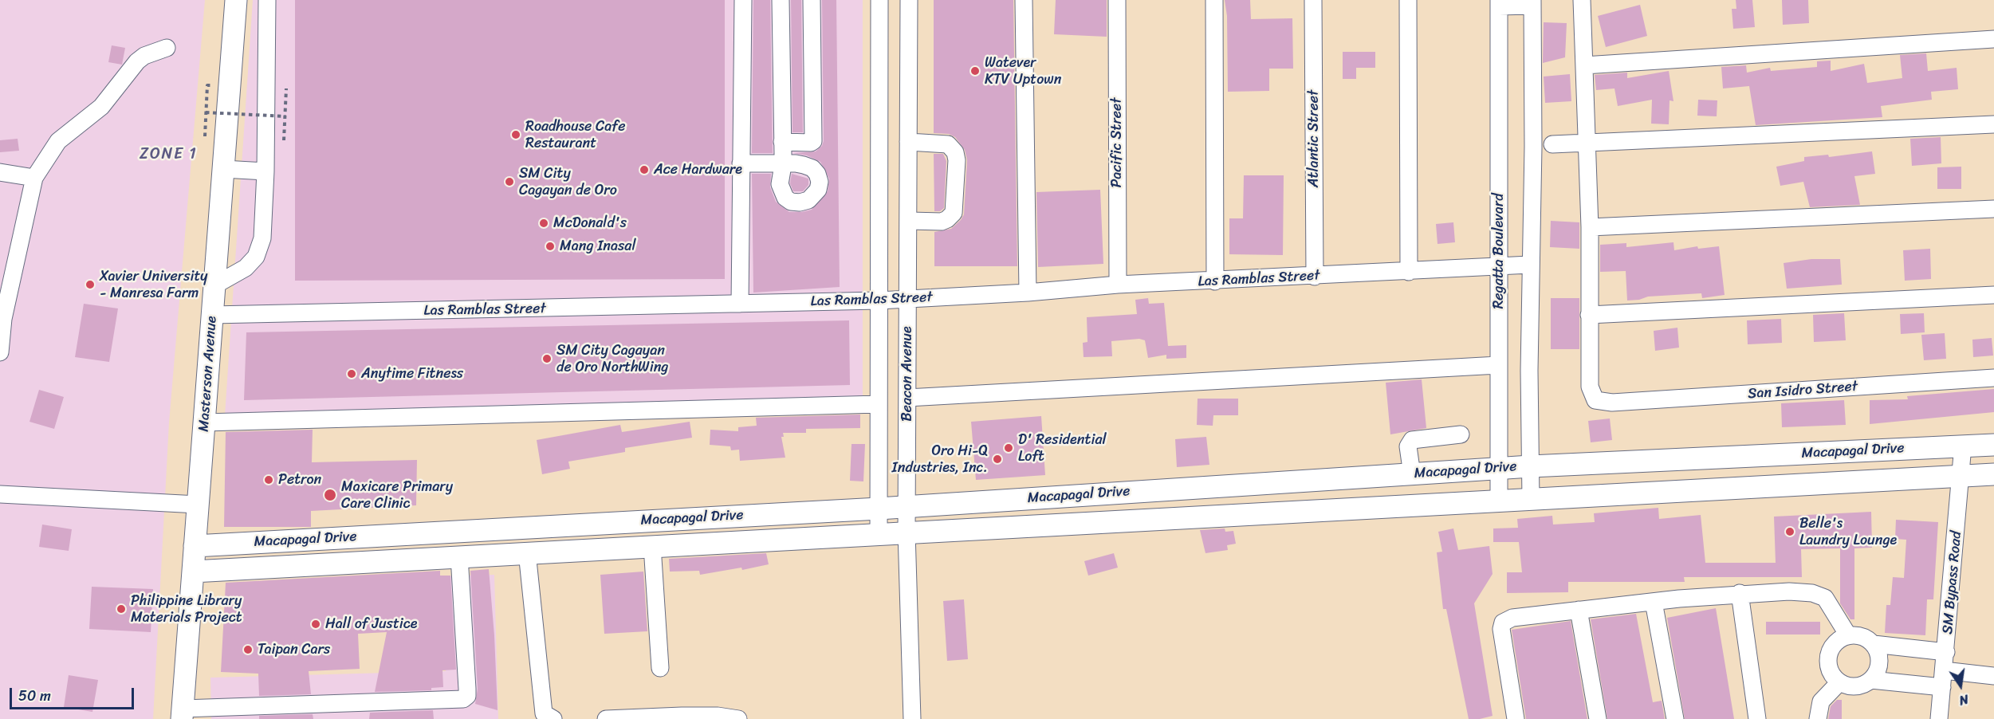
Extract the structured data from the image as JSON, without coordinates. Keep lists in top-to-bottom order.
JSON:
{
  "streets": {
    "main road": ["Masterson Avenue", "Macapagal Drive"],
    "street": [
      "Atlantic Street",
      "Pacific Street",
      "Regatta Boulevard",
      "Las Ramblas Street",
      "Beacon Avenue",
      "San Isidro Street",
      "SM Bypass Road"
    ]
  },
  "crossings": [
    ["Atlantic Street", "Las Ramblas Street"],
    ["Pacific Street", "Las Ramblas Street"],
    ["Regatta Boulevard", "Las Ramblas Street"],
    ["Regatta Boulevard", "Macapagal Drive"],
    ["Las Ramblas Street", "Masterson Avenue"],
    ["Las Ramblas Street", "Beacon Avenue"],
    ["Masterson Avenue", "Macapagal Drive"],
    ["Beacon Avenue", "Macapagal Drive"],
    ["Macapagal Drive", "SM Bypass Road"]
  ],
  "districts": ["ZONE 1"],
  "places": [
    "Watever KTV Uptown",
    "Roadhouse Cafe Restaurant",
    "Ace Hardware",
    "SM City Cagayan de Oro",
    "McDonald's",
    "Mang Inasal",
    "Xavier University - Manresa Farm",
    "SM City Cagayan de Oro NorthWing",
    "Anytime Fitness",
    "D' Residential Loft",
    "Oro Hi-Q Industries, Inc.",
    "Petron",
    "Maxicare Primary Care Clinic",
    "Belle's Laundry Lounge",
    "Philippine Library Materials Project",
    "Hall of Justice",
    "Taipan Cars"
  ],
  "scale_bar": "50 m",
  "north": "bottom"
}
